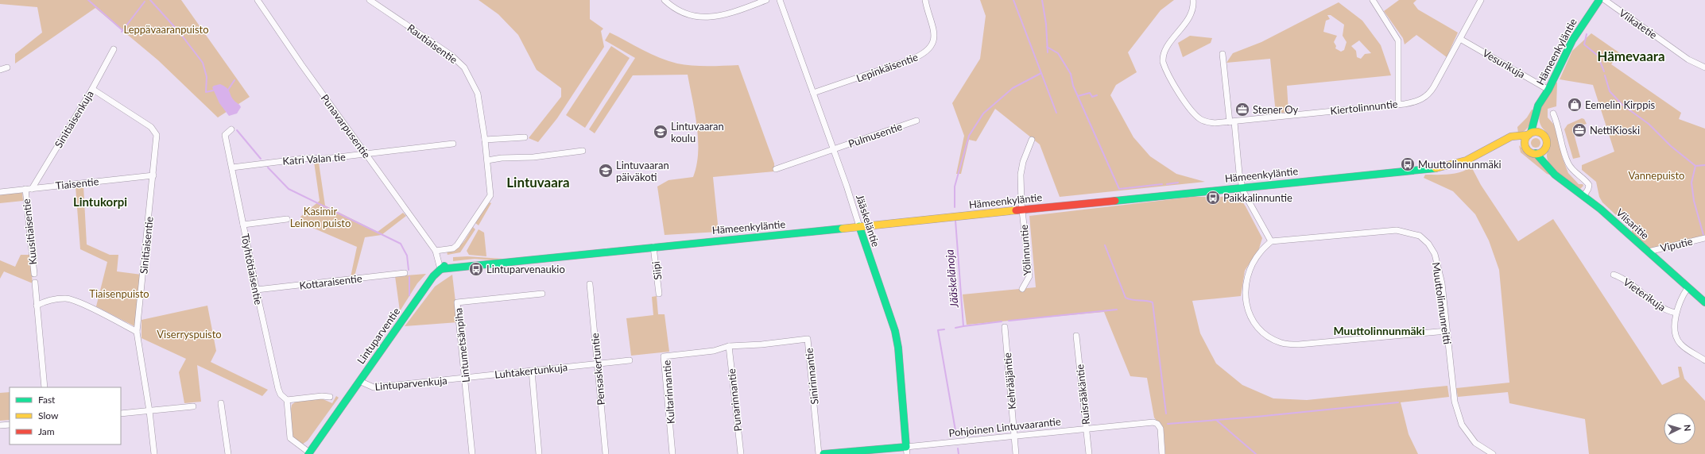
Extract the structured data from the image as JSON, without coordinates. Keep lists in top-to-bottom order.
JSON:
{
  "streets": {
    "street": [
      "Viikatetie",
      "Rautiaisentie",
      "Hämeenkyläntie",
      "Vesurikuja",
      "Lepinkäisentie",
      "Kiertolinnuntie",
      "Sinitiaisenkuja",
      "Punavarpusentie",
      "Pulmusentie",
      "Katri Valan tie",
      "Tiaisentie",
      "Jääskeläntie",
      "Viisaritie",
      "Kuusitiaisentie",
      "Viputie",
      "Sinitiaisentie",
      "Yölinnuntie",
      "Töyhtötiaisentie",
      "Siipi",
      "Kottaraisentie",
      "Vieterikuja",
      "Muuttolinnunreitti",
      "Lintuparventie",
      "Lintumetsänpiha",
      "Pensaskertuntie",
      "Luhtakertunkuja",
      "Sinirinnantie",
      "Kehrääjäntie",
      "Lintuparvenkuja",
      "Kultarinnantie",
      "Ruisrääkäntie",
      "Punarinnantie",
      "Pohjoinen Lintuvaarantie"
    ]
  },
  "crossings": [
    ["Rautiaisentie", "Punavarpusentie"],
    ["Hämeenkyläntie", "Vesurikuja"],
    ["Hämeenkyläntie", "Jääskeläntie"],
    ["Hämeenkyläntie", "Viisaritie"],
    ["Hämeenkyläntie", "Yölinnuntie"],
    ["Hämeenkyläntie", "Siipi"],
    ["Hämeenkyläntie", "Lintuparventie"],
    ["Vesurikuja", "Kiertolinnuntie"],
    ["Lepinkäisentie", "Jääskeläntie"],
    ["Sinitiaisenkuja", "Tiaisentie"],
    ["Sinitiaisenkuja", "Kuusitiaisentie"],
    ["Sinitiaisenkuja", "Sinitiaisentie"],
    ["Punavarpusentie", "Katri Valan tie"],
    ["Pulmusentie", "Jääskeläntie"],
    ["Katri Valan tie", "Töyhtötiaisentie"],
    ["Tiaisentie", "Kuusitiaisentie"],
    ["Tiaisentie", "Sinitiaisentie"],
    ["Jääskeläntie", "Pohjoinen Lintuvaarantie"],
    ["Viisaritie", "Viputie"],
    ["Töyhtötiaisentie", "Kottaraisentie"],
    ["Lintuparventie", "Lintuparvenkuja"],
    ["Lintumetsänpiha", "Luhtakertunkuja"],
    ["Lintumetsänpiha", "Lintuparvenkuja"],
    ["Pensaskertuntie", "Luhtakertunkuja"],
    ["Luhtakertunkuja", "Lintuparvenkuja"],
    ["Sinirinnantie", "Kultarinnantie"],
    ["Sinirinnantie", "Punarinnantie"],
    ["Kehrääjäntie", "Pohjoinen Lintuvaarantie"],
    ["Kultarinnantie", "Punarinnantie"],
    ["Ruisrääkäntie", "Pohjoinen Lintuvaarantie"]
  ],
  "districts": [
    "Hämevaara",
    "Lintuvaara",
    "Lintukorpi",
    "Muuttolinnunmäki"
  ],
  "water": ["Jääskelänoja"],
  "parks": [
    "Leppävaaranpuisto",
    "Vannepuisto",
    "Kasimir Leinon puisto",
    "Tiaisenpuisto",
    "Viserryspuisto"
  ],
  "places": {
    "shop": ["Eemelin Kirppis"],
    "office": ["Stener Oy", "NettiKioski"],
    "school or university": ["Lintuvaaran koulu", "Lintuvaaran päiväkoti"],
    "bus stop": ["Muuttolinnunmäki", "Paikkalinnuntie", "Lintuparvenaukio"]
  },
  "legend": ["Fast", "Slow", "Jam"],
  "north": "right"
}
